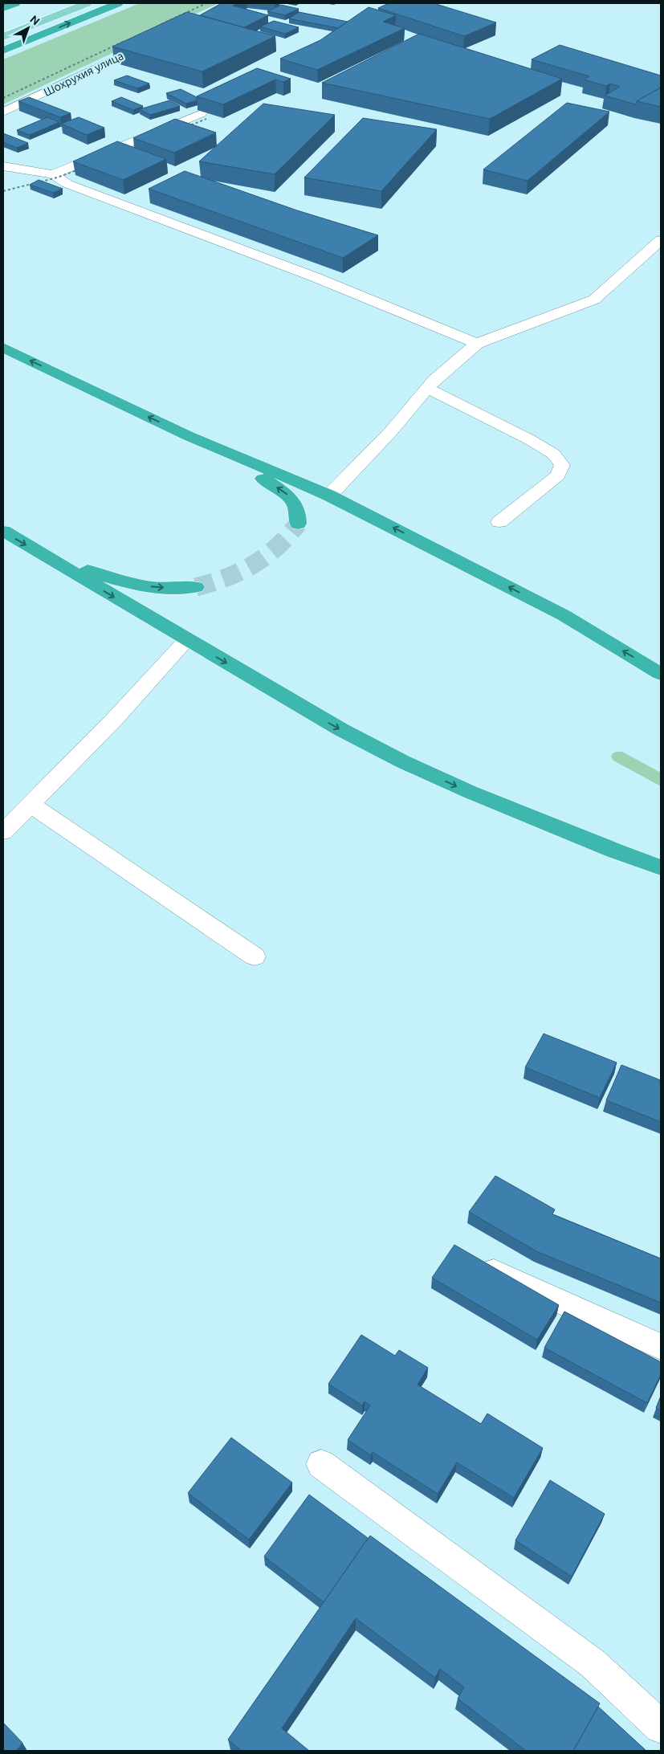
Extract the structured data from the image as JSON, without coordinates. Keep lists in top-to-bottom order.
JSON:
{
  "streets": {
    "street": ["Шохрухия улица"]
  },
  "north": "top right"
}
